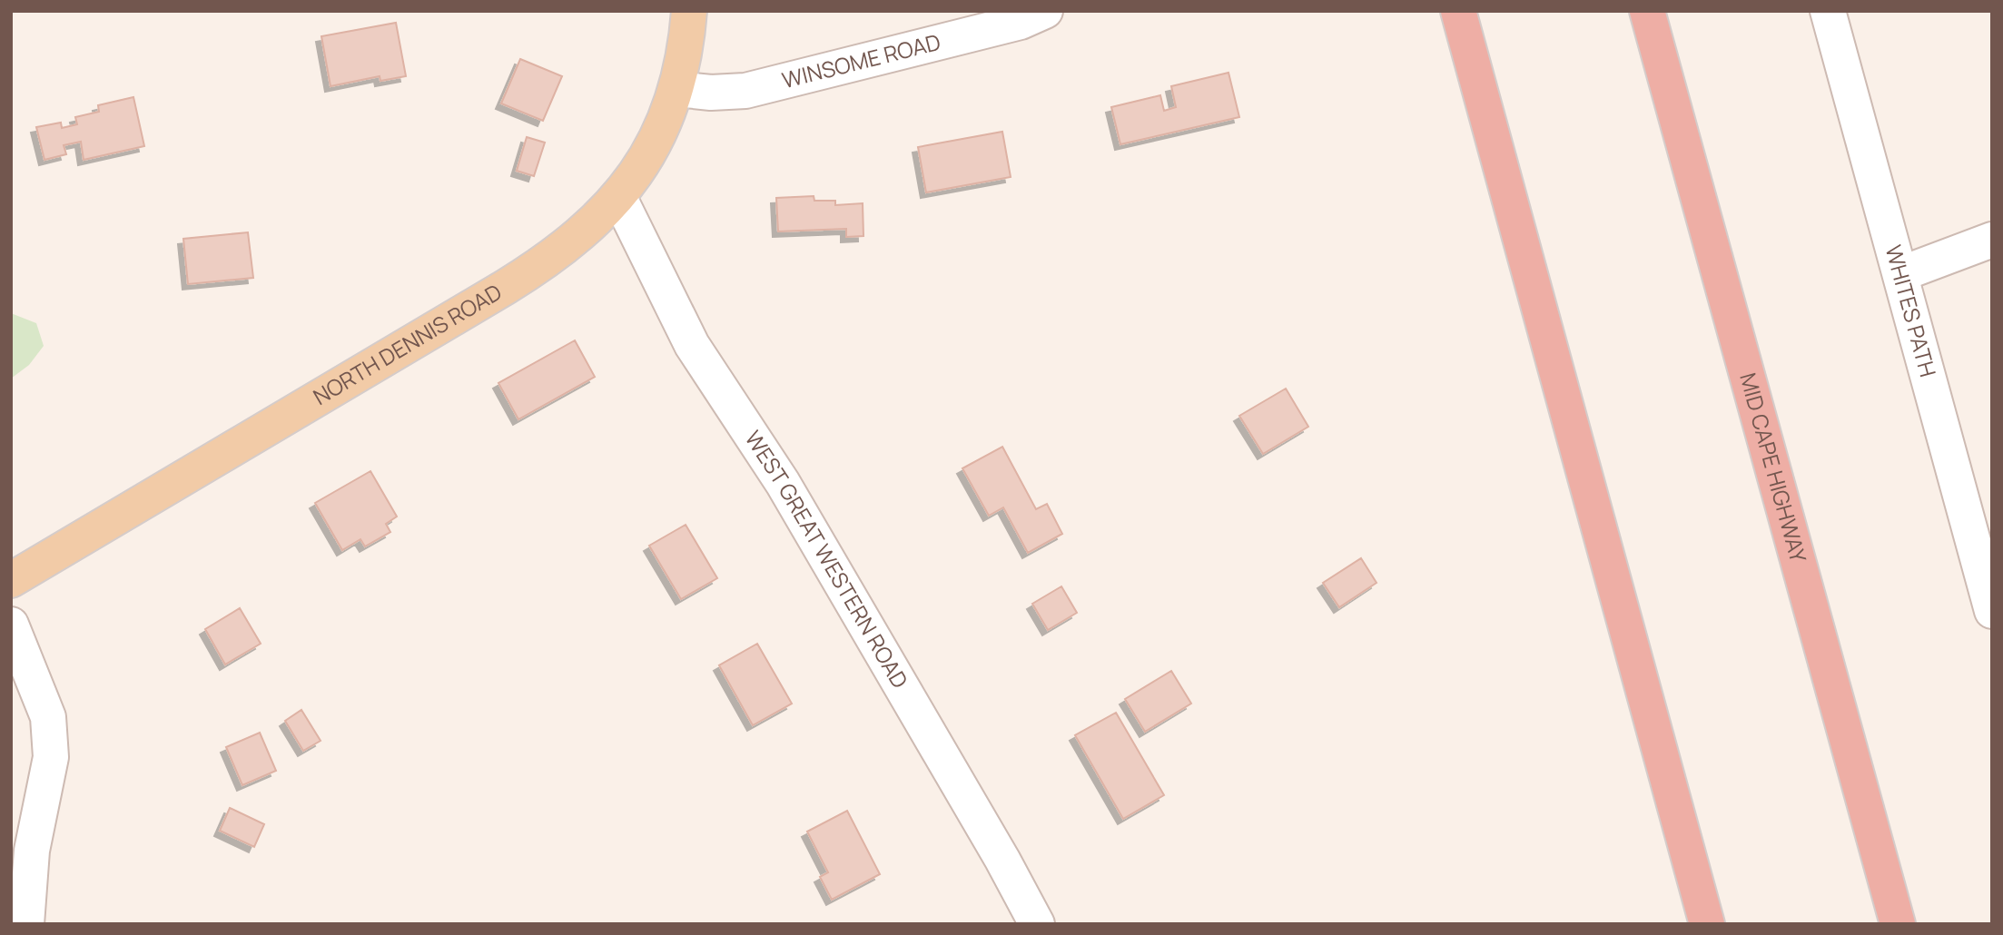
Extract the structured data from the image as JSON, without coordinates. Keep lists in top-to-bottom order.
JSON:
{
  "streets": {
    "highway": ["MID CAPE HIGHWAY"],
    "main road": ["NORTH DENNIS ROAD"],
    "street": ["WINSOME ROAD", "WHITES PATH", "WEST GREAT WESTERN ROAD"]
  },
  "crossings": [
    ["WINSOME ROAD", "NORTH DENNIS ROAD"],
    ["NORTH DENNIS ROAD", "WEST GREAT WESTERN ROAD"]
  ]
}
